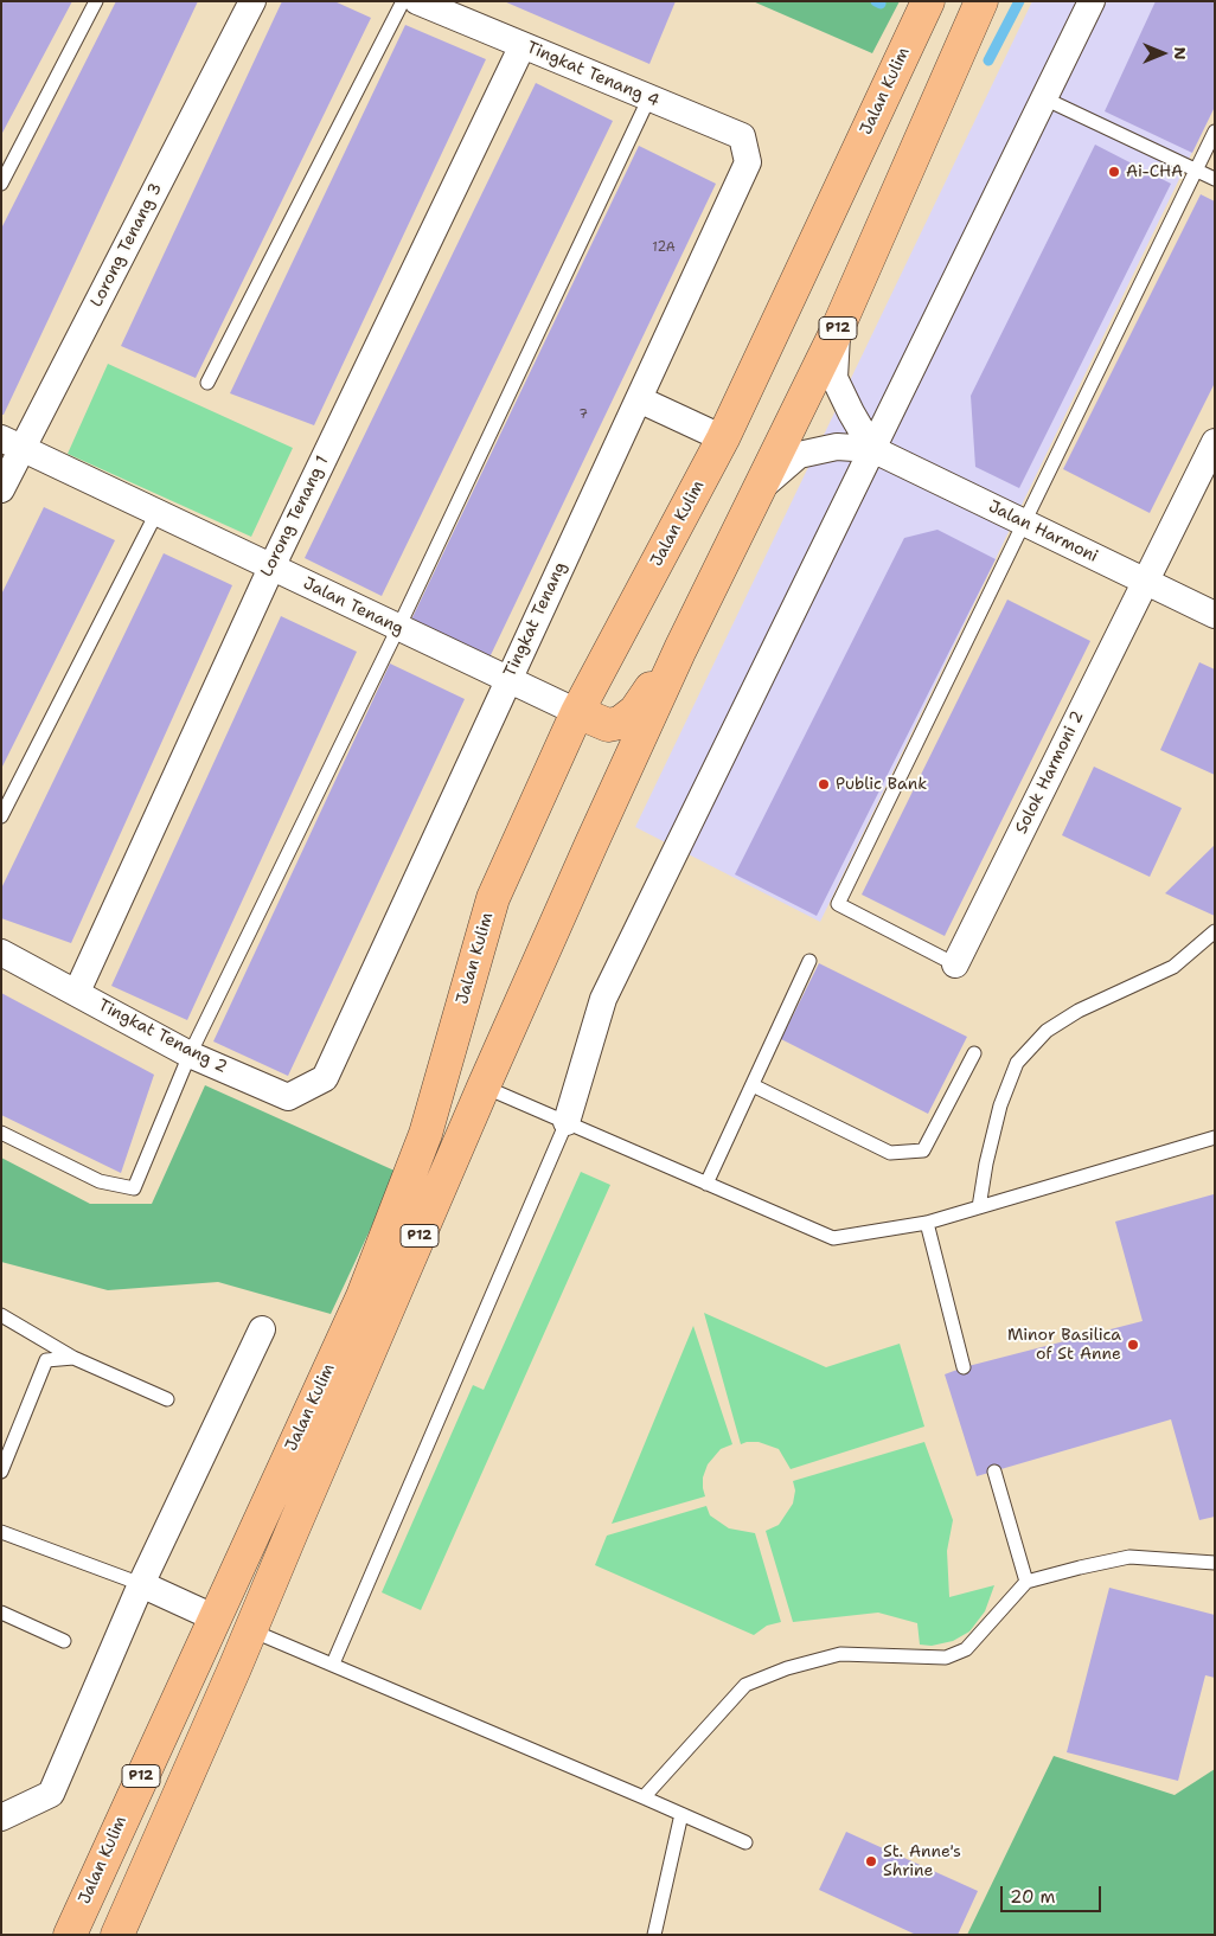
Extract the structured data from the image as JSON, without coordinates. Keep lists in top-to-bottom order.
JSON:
{
  "streets": {
    "main road": ["Jalan Kulim", "P12"],
    "street": [
      "Tingkat Tenang 4",
      "Lorong Tenang 3",
      "Lorong Tenang 1",
      "Jalan Harmoni",
      "Jalan Tenang",
      "Tingkat Tenang",
      "Solok Harmoni 2",
      "Tingkat Tenang 2"
    ]
  },
  "crossings": [
    ["Tingkat Tenang 4", "Lorong Tenang 1"],
    ["Tingkat Tenang 4", "Tingkat Tenang"],
    ["Jalan Kulim", "Jalan Tenang"],
    ["Lorong Tenang 3", "Jalan Tenang"],
    ["Lorong Tenang 1", "Jalan Tenang"],
    ["Lorong Tenang 1", "Tingkat Tenang 2"],
    ["Jalan Harmoni", "Solok Harmoni 2"],
    ["Jalan Tenang", "Tingkat Tenang"],
    ["Tingkat Tenang", "Tingkat Tenang 2"]
  ],
  "places": [
    "Ai-CHA",
    "Public Bank",
    "Minor Basilica of St Anne",
    "St. Anne's Shrine"
  ],
  "house_numbers": ["12A", "7"],
  "scale_bar": "20 m",
  "north": "right"
}
